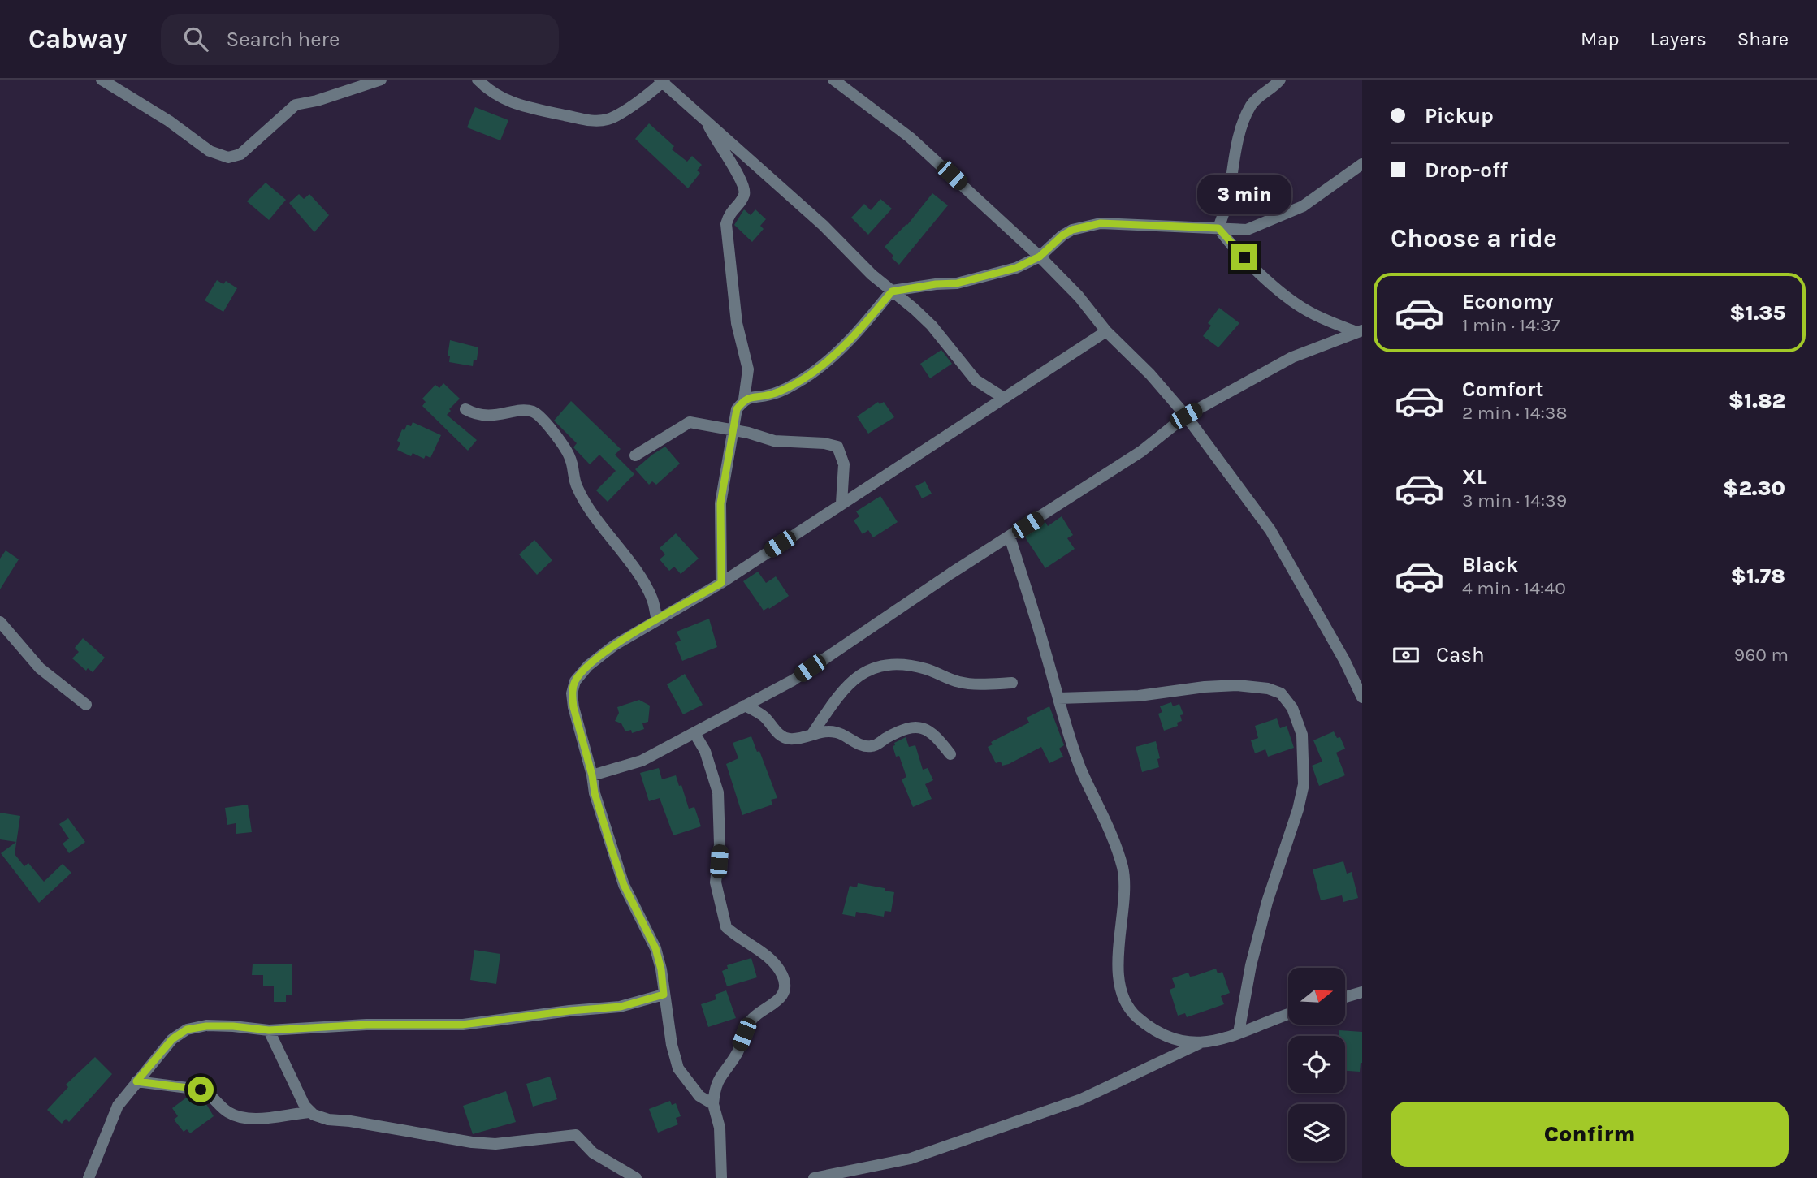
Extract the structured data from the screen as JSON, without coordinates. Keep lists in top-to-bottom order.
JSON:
{
  "north": "right",
  "page": {
    "header": "Cabway",
    "search": "Search here",
    "nav": ["Map", "Layers", "Share"],
    "banner": ["Pickup", "Drop-off"],
    "bubble": "3 min",
    "heading": "Choose a ride",
    "list": [
      {
        "name": "Economy",
        "note": "1 min · 14:37",
        "value": "$1.35"
      },
      {
        "name": "Comfort",
        "note": "2 min · 14:38",
        "value": "$1.82"
      },
      {
        "name": "XL",
        "note": "3 min · 14:39",
        "value": "$2.30"
      },
      {
        "name": "Black",
        "note": "4 min · 14:40",
        "value": "$1.78"
      }
    ],
    "pay": ["Cash", "960 m"],
    "buttons": "Confirm"
  }
}
